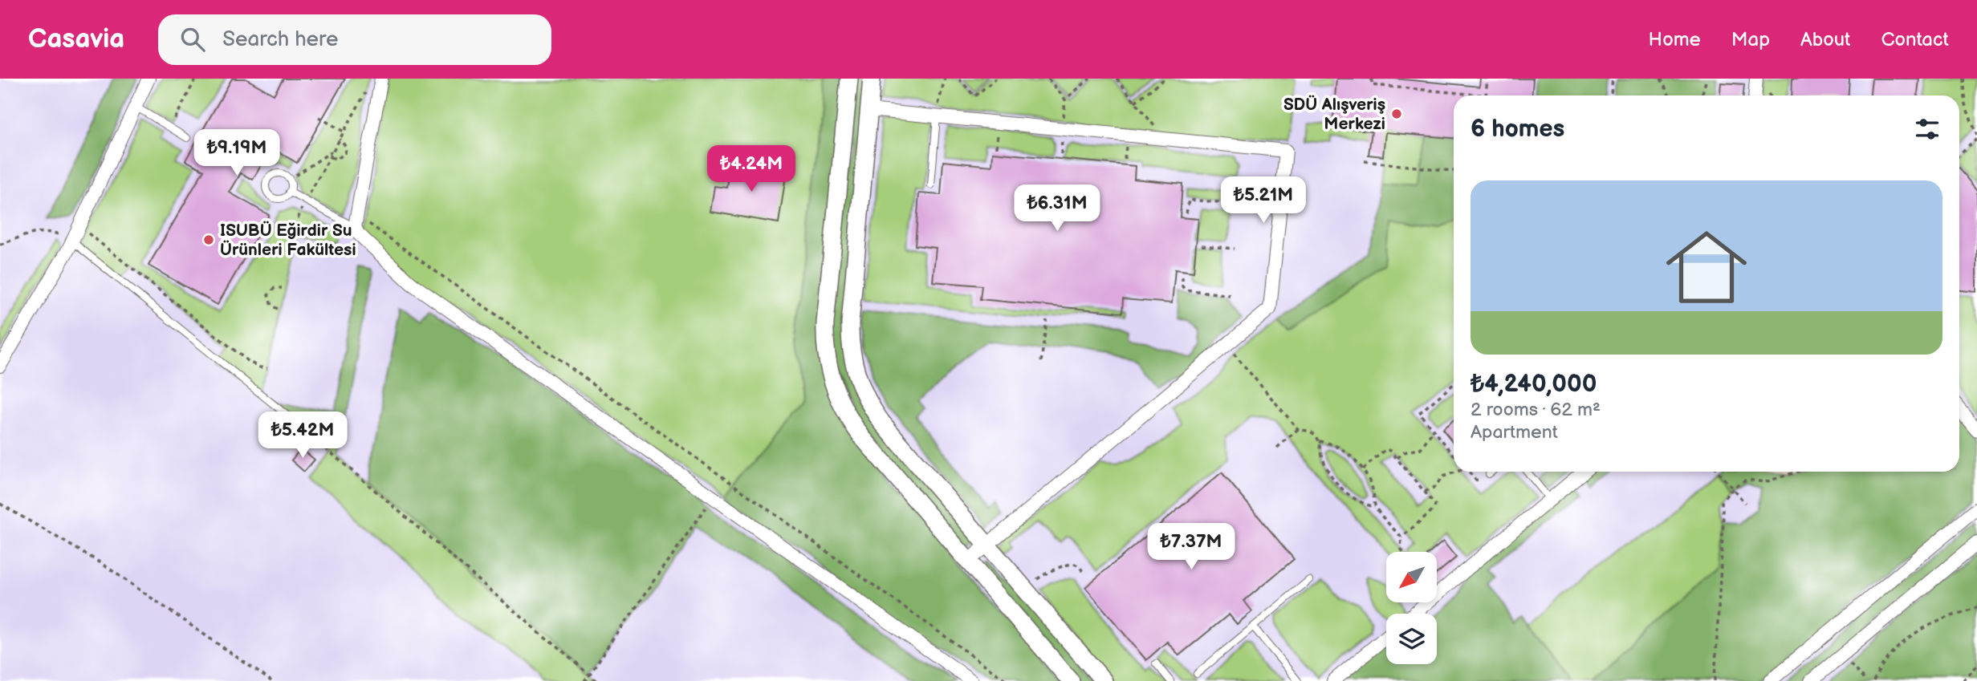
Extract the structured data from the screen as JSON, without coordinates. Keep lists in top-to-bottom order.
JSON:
{
  "places": ["SDÜ Alışveriş Merkezi", "ISUBÜ Eğirdir Su Ürünleri Fakültesi"],
  "north": "bottom left",
  "page": {
    "header": "Casavia",
    "search": "Search here",
    "nav": [
      "Home",
      "Map",
      "About",
      "Contact"
    ],
    "heading": "6 homes",
    "price": [
      "₺9.19M",
      "₺4.24M",
      "₺5.21M",
      "₺6.31M",
      "₺5.42M",
      "₺7.37M"
    ],
    "list": [
      {
        "name": "₺4,240,000",
        "note": "2 rooms · 62 m² · Apartment"
      }
    ]
  }
}
